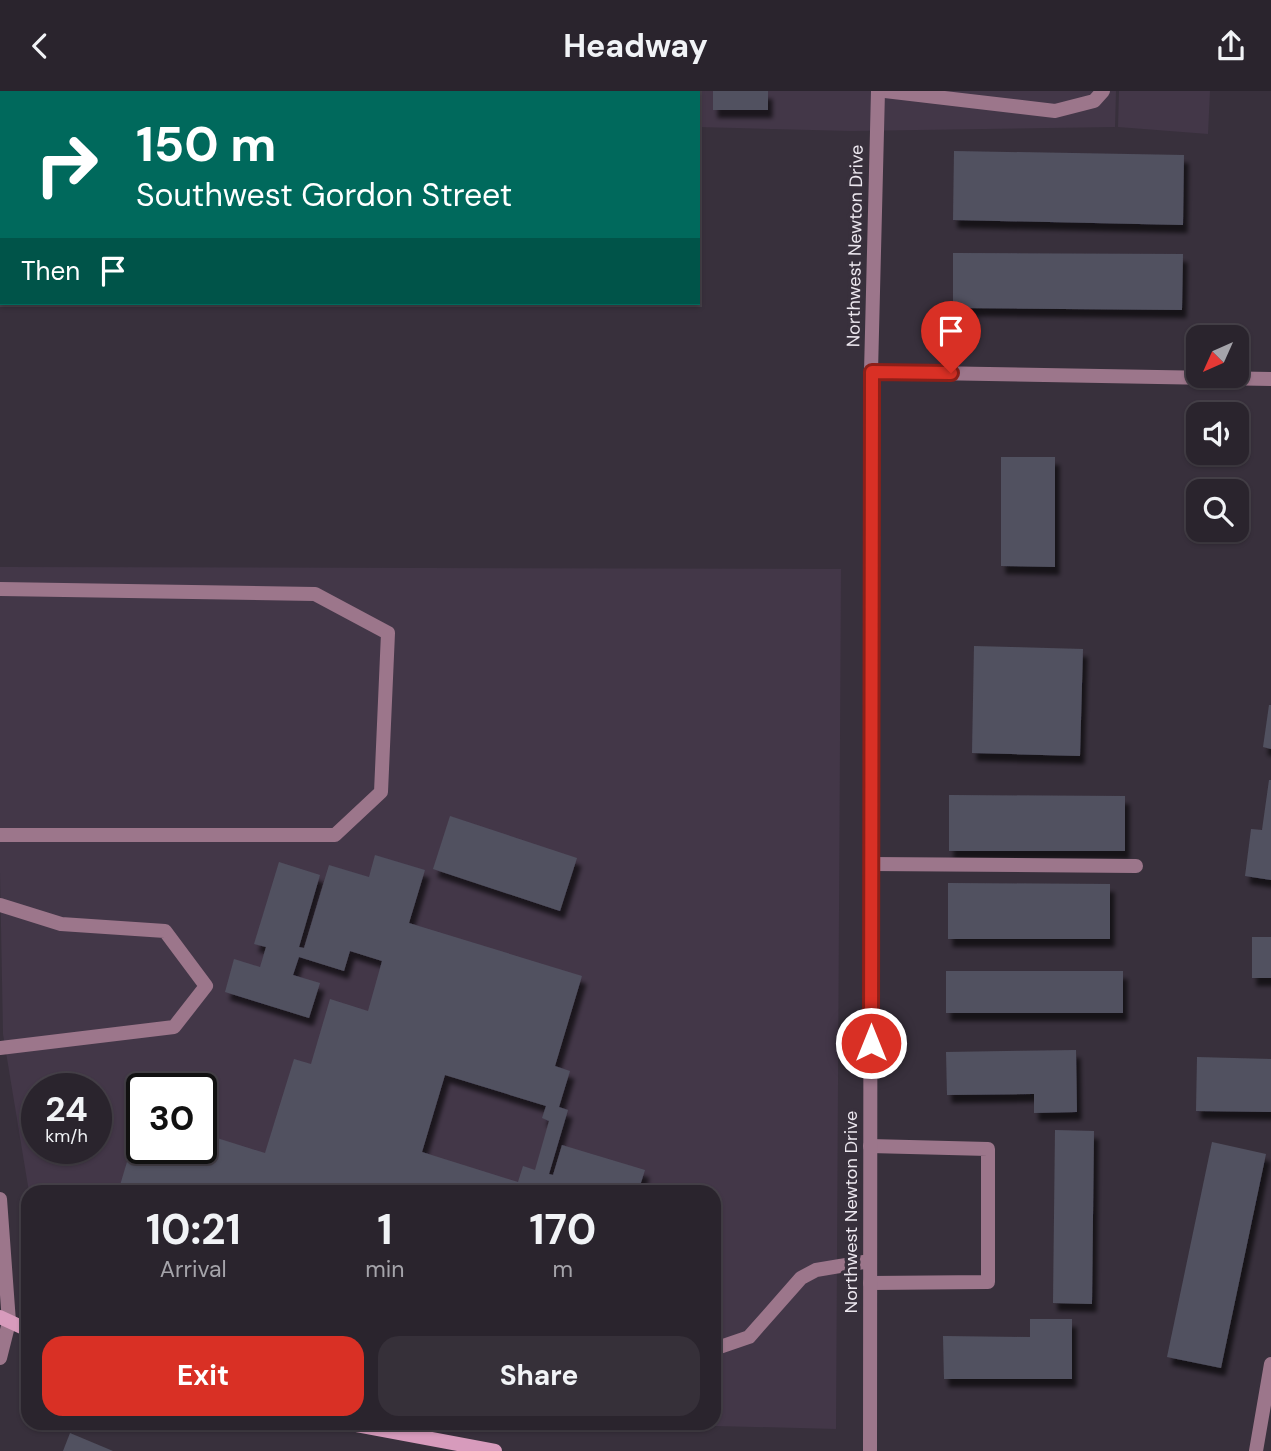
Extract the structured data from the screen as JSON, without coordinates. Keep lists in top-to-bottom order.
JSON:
{
  "streets": {
    "street": ["Northwest Newton Drive"]
  },
  "north": "bottom left",
  "page": {
    "header": "Headway",
    "turn": ["150 m", "Southwest Gordon Street"],
    "then": "Then",
    "speed": "24 km/h",
    "limit": "30",
    "eta": [
      "10:21",
      "Arrival",
      "1",
      "min",
      "170",
      "m"
    ],
    "buttons": ["Exit", "Share"]
  }
}
